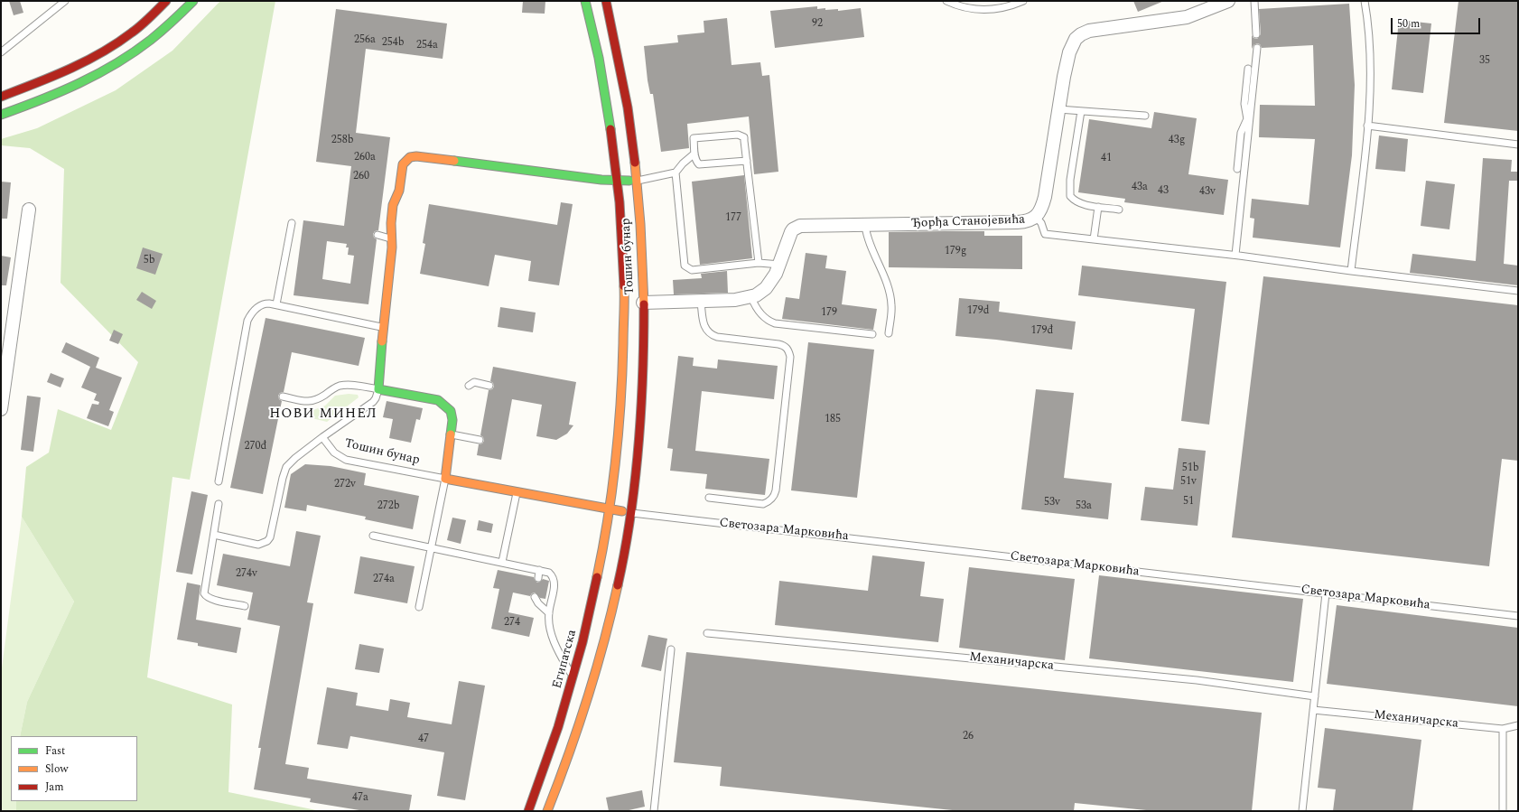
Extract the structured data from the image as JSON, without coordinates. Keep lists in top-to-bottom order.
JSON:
{
  "streets": {
    "main road": ["Тошин бунар", "Египатска"],
    "street": ["Ђорђа Станојевића"],
    "lane": ["Светозара Марковића", "Механичарска"]
  },
  "crossings": [
    ["Ђорђа Станојевића", "Тошин бунар"],
    ["Тошин бунар", "Светозара Марковића"],
    ["Тошин бунар", "Египатска"]
  ],
  "districts": ["НОВИ МИНЕЛ"],
  "house_numbers": [
    "92",
    "256a",
    "254b",
    "254a",
    "35",
    "258b",
    "43g",
    "260a",
    "41",
    "260",
    "43a",
    "43",
    "43v",
    "177",
    "179g",
    "5b",
    "179d",
    "179",
    "179đ",
    "185",
    "270đ",
    "51b",
    "51v",
    "272v",
    "51",
    "53v",
    "272b",
    "53a",
    "274v",
    "274a",
    "274",
    "26",
    "47",
    "47a"
  ],
  "legend": ["Fast", "Slow", "Jam"],
  "scale_bar": "50 m"
}
